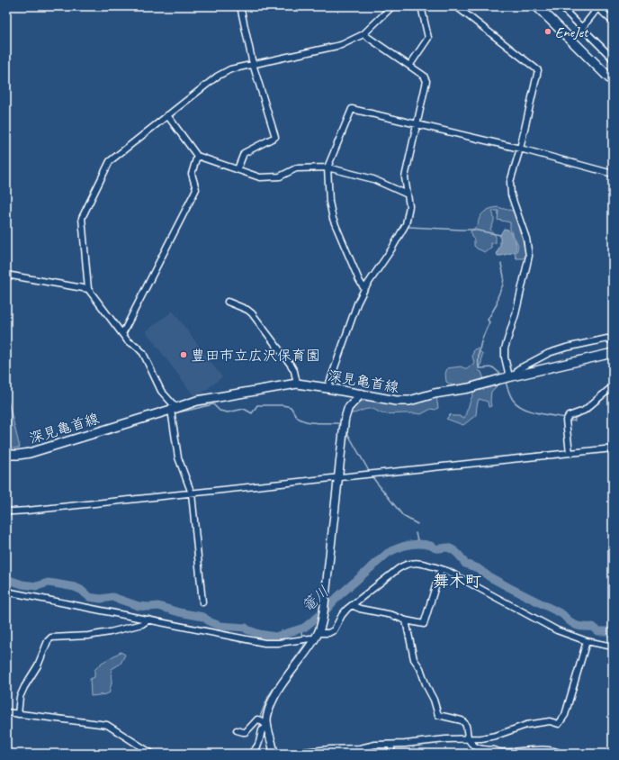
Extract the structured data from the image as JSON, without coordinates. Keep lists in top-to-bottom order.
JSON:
{
  "streets": {
    "main road": ["深見亀首線"]
  },
  "districts": ["舞木町"],
  "water": ["篭川"],
  "places": ["EneJet", "豊田市立広沢保育園"]
}
